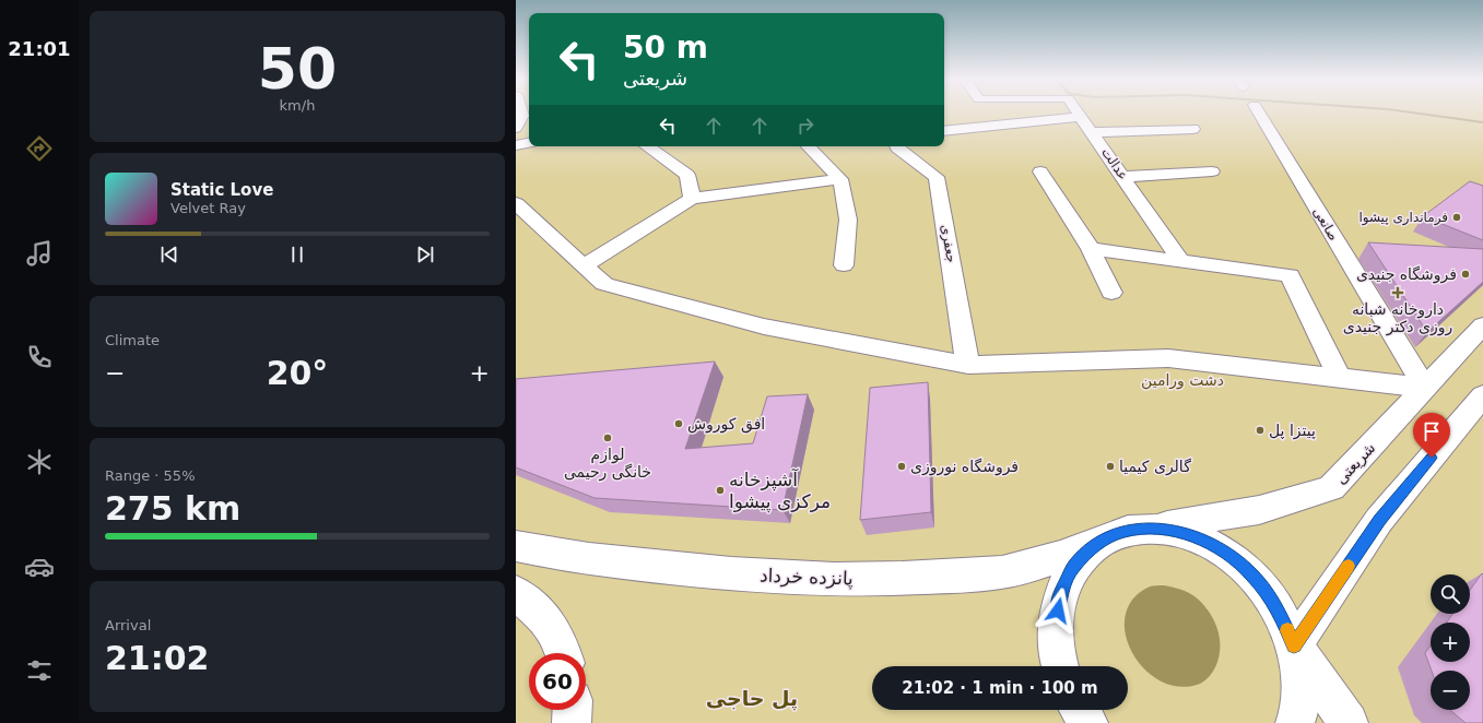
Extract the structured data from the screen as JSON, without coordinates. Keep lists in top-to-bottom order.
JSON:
{
  "streets": {
    "street": [
      "عدالت",
      "صانعی",
      "جعفری",
      "شریعتی",
      "پانزده خرداد"
    ]
  },
  "crossings": [
    ["صانعی", "شریعتی"]
  ],
  "districts": ["پل حاجی"],
  "parks": ["دشت ورامین"],
  "places": {
    "other": [
      "فرمانداری پیشوا",
      "فروشگاه جنیدی",
      "افق کوروش",
      "پیتزا پل",
      "لوازم خانگی رحیمی",
      "فروشگاه نوروزی",
      "گالری کیمیا",
      "آشپزخانه مرکزی پیشوا"
    ],
    "health": ["داروخانه شبانه روزی دکتر جنیدی"]
  },
  "page": {
    "tabs": "21:01",
    "tile": [
      ["50", "km/h"],
      "Climate",
      ["Range · 55%", "275 km"],
      ["Arrival", "21:02"]
    ],
    "turn": ["50 m", "شریعتی"],
    "song": ["Static Love", "Velvet Ray"],
    "heat": ["−", "20°", "+"],
    "map_buttons": ["+", "−"],
    "limit": "60",
    "trip": "21:02 · 1 min · 100 m"
  }
}
